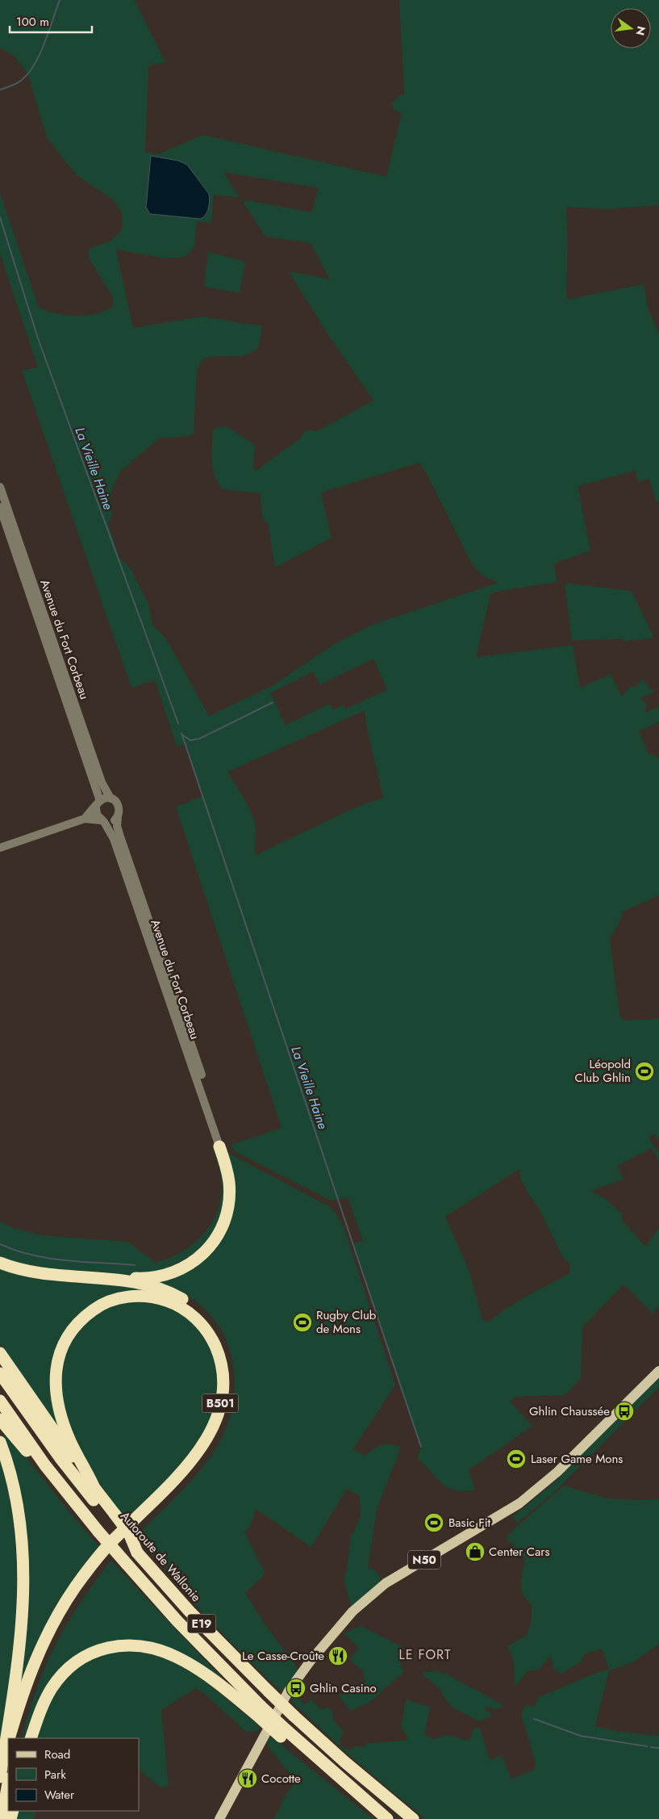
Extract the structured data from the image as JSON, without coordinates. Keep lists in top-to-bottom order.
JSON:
{
  "streets": {
    "highway": ["B501", "Autoroute de Wallonie", "E19"],
    "main road": ["N50"],
    "street": ["Avenue du Fort Corbeau"]
  },
  "districts": ["LE FORT"],
  "water": ["La Vieille Haine"],
  "places": {
    "sports": [
      "Léopold Club Ghlin",
      "Rugby Club de Mons",
      "Laser Game Mons",
      "Basic Fit"
    ],
    "bus stop": ["Ghlin Chaussée", "Ghlin Casino"],
    "shop": ["Center Cars"],
    "restaurant": ["Le Casse-Croûte", "Cocotte"]
  },
  "legend": ["Road", "Park", "Water"],
  "scale_bar": "100 m",
  "north": "right"
}
